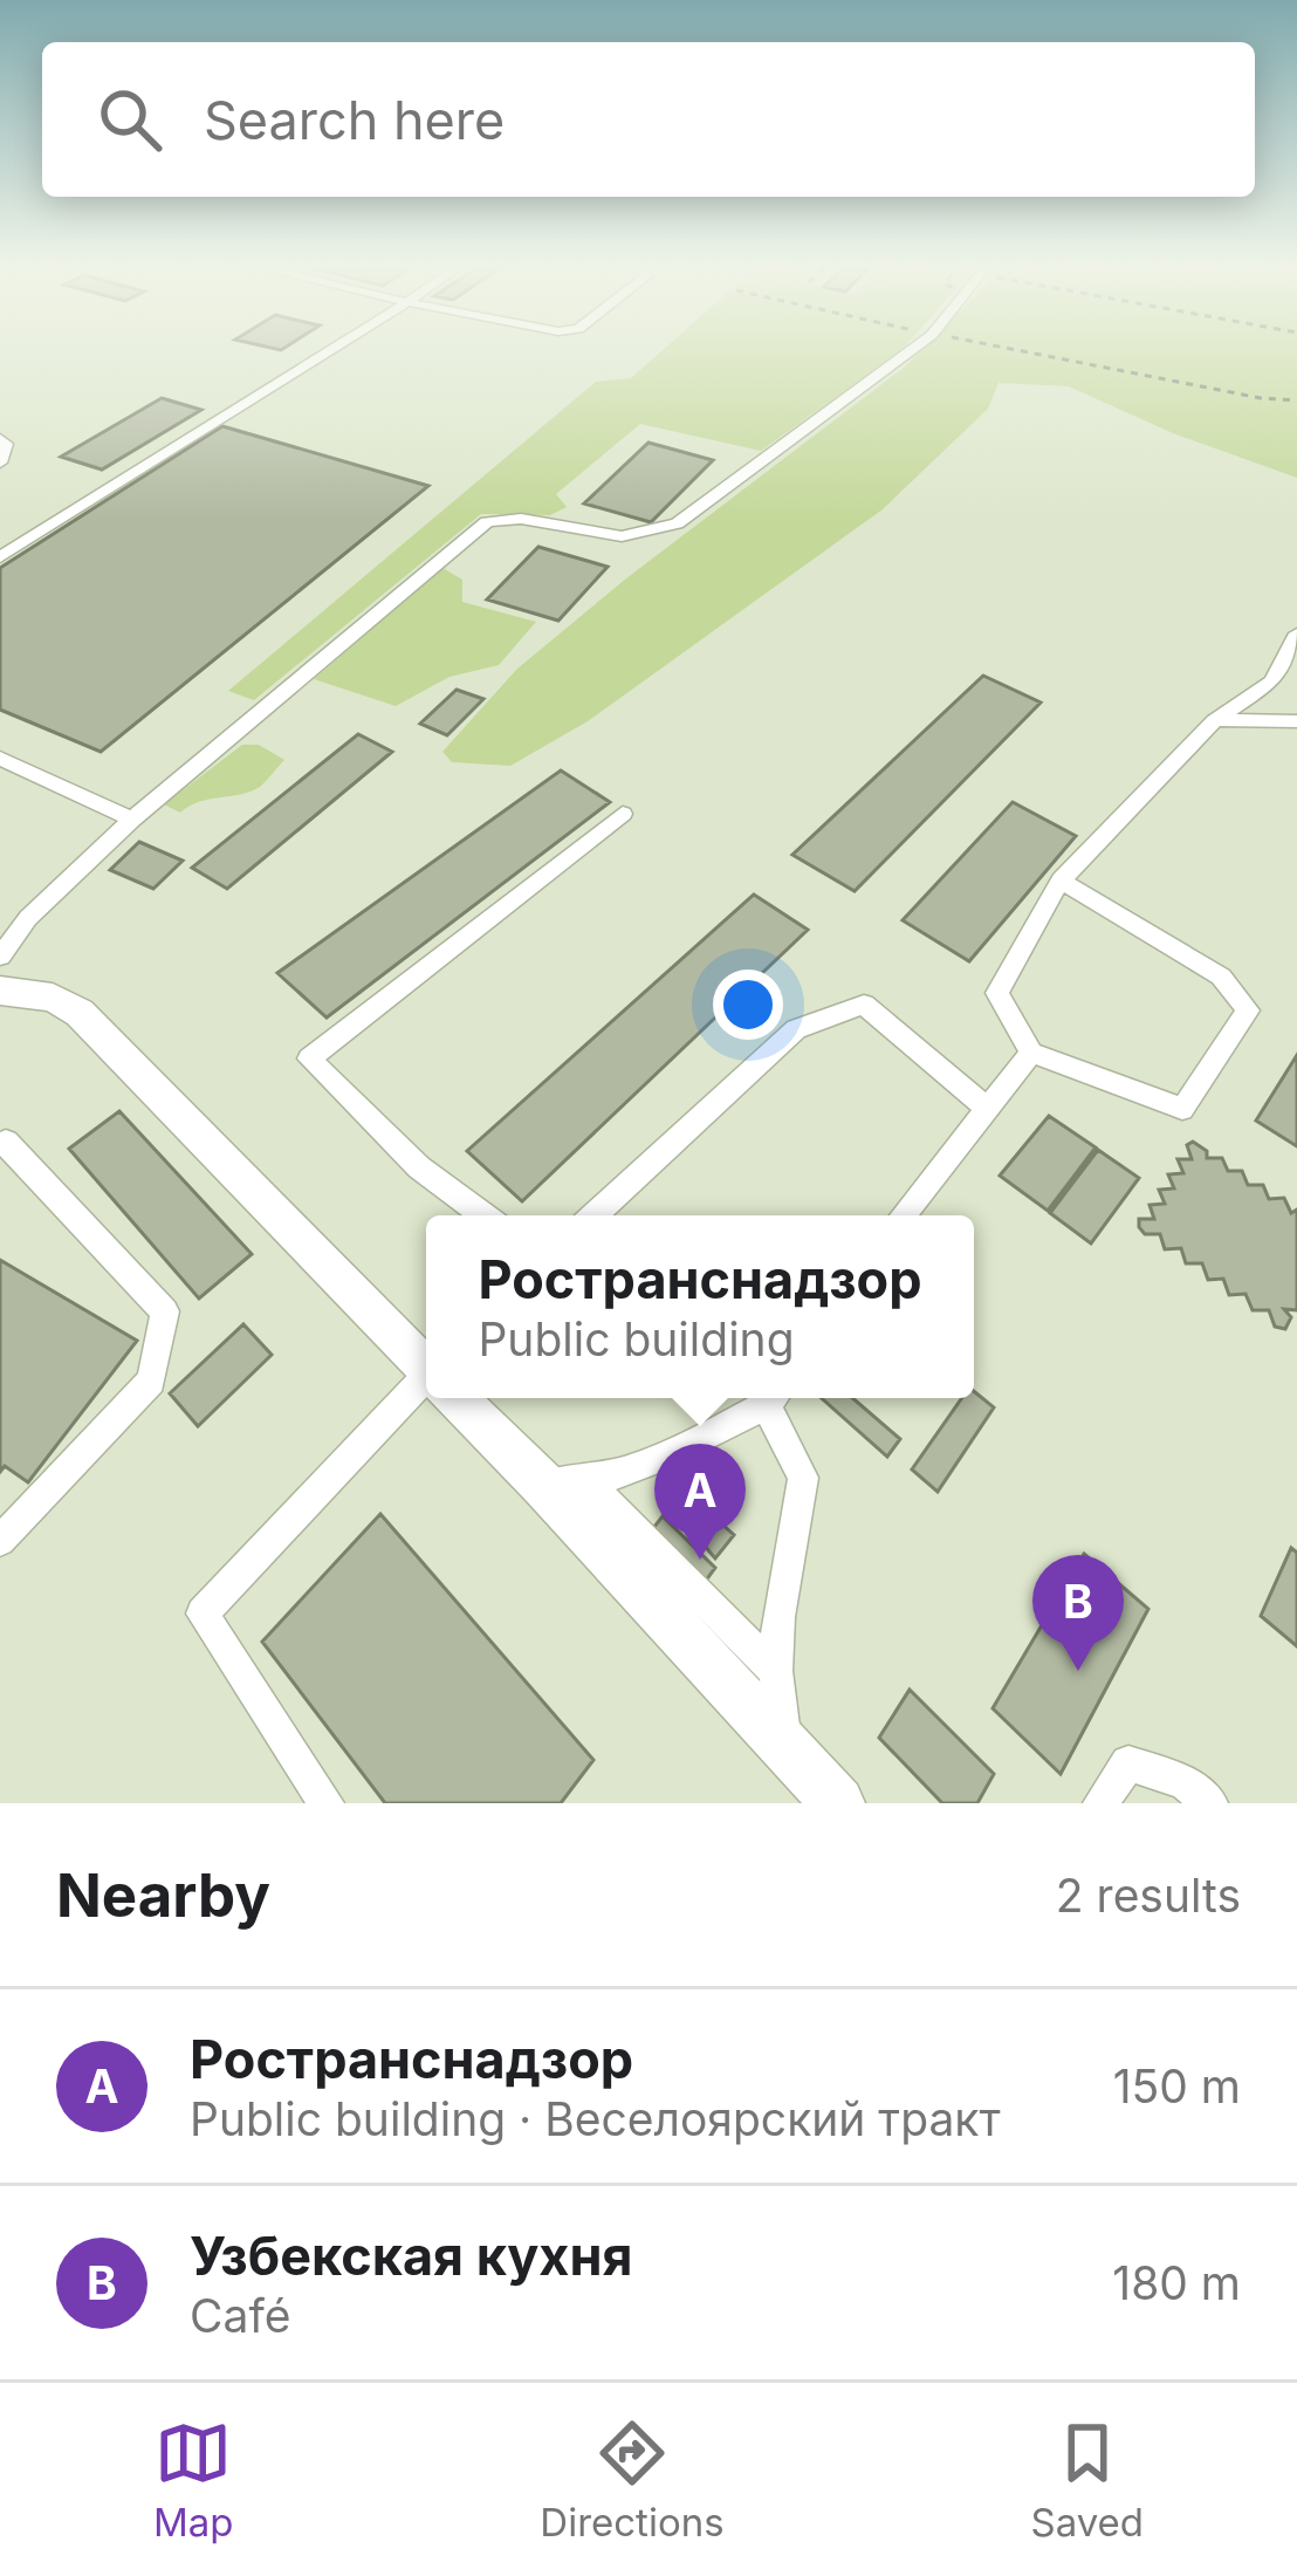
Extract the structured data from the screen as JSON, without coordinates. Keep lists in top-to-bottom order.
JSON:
{
  "page": {
    "search": "Search here",
    "popup": ["Ространснадзор", "Public building"],
    "pins": ["A", "B"],
    "heading": ["Nearby", "2 results"],
    "list": [
      {
        "mark": "A",
        "name": "Ространснадзор",
        "note": "Public building · Веселоярский тракт",
        "value": "150 m"
      },
      {
        "mark": "B",
        "name": "Узбекская кухня",
        "note": "Café",
        "value": "180 m"
      }
    ],
    "nav": ["Map", "Directions", "Saved"]
  }
}
